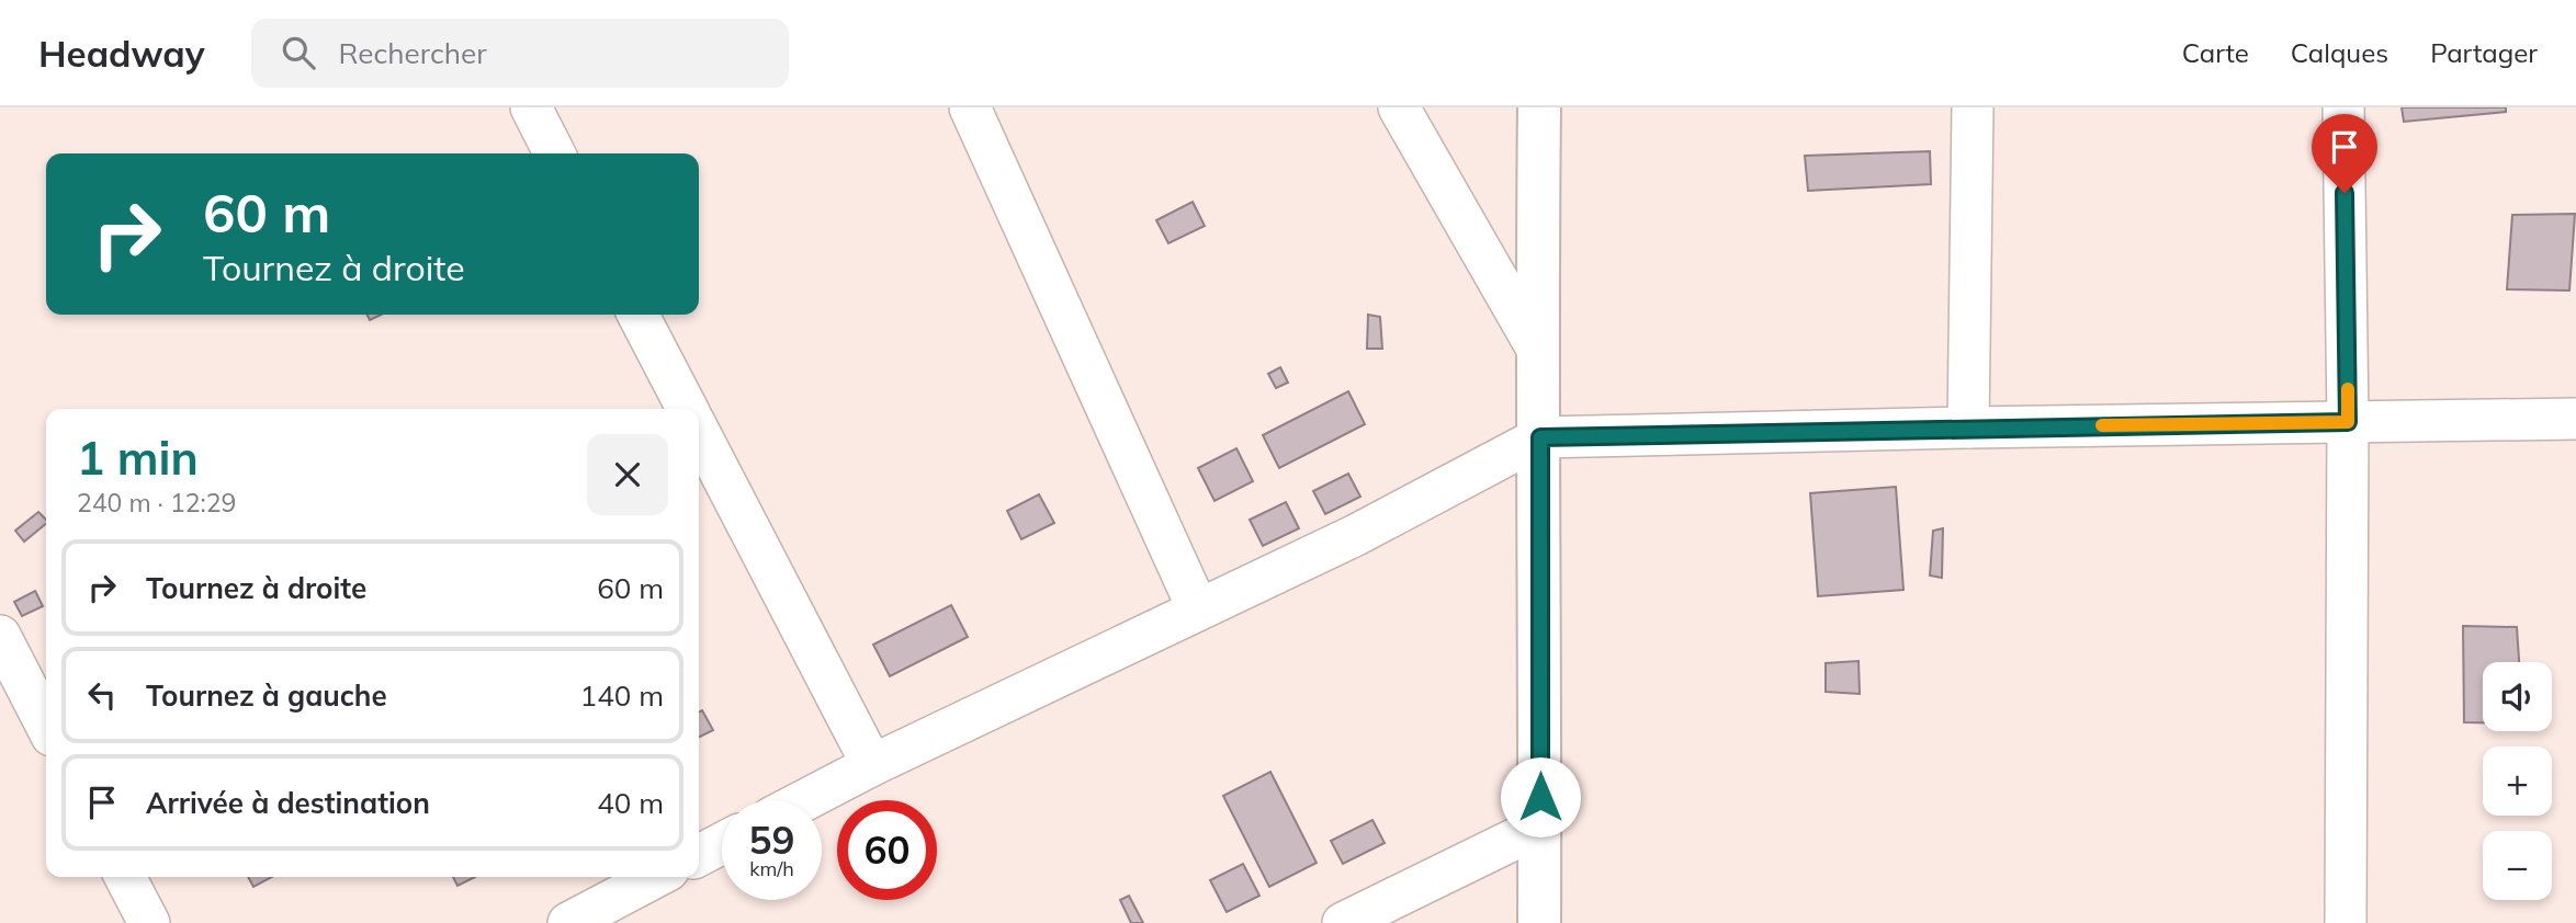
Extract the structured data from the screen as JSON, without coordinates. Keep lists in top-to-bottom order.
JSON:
{
  "page": {
    "header": "Headway",
    "search": "Rechercher",
    "nav": ["Carte", "Calques", "Partager"],
    "turn": ["60 m", "Tournez à droite"],
    "heading": ["1 min", "240 m · 12:29"],
    "list": [
      {
        "name": "Tournez à droite",
        "value": "60 m"
      },
      {
        "name": "Tournez à gauche",
        "value": "140 m"
      },
      {
        "name": "Arrivée à destination",
        "value": "40 m"
      }
    ],
    "map_buttons": ["+", "−"],
    "speed": "59 km/h",
    "limit": "60"
  }
}
